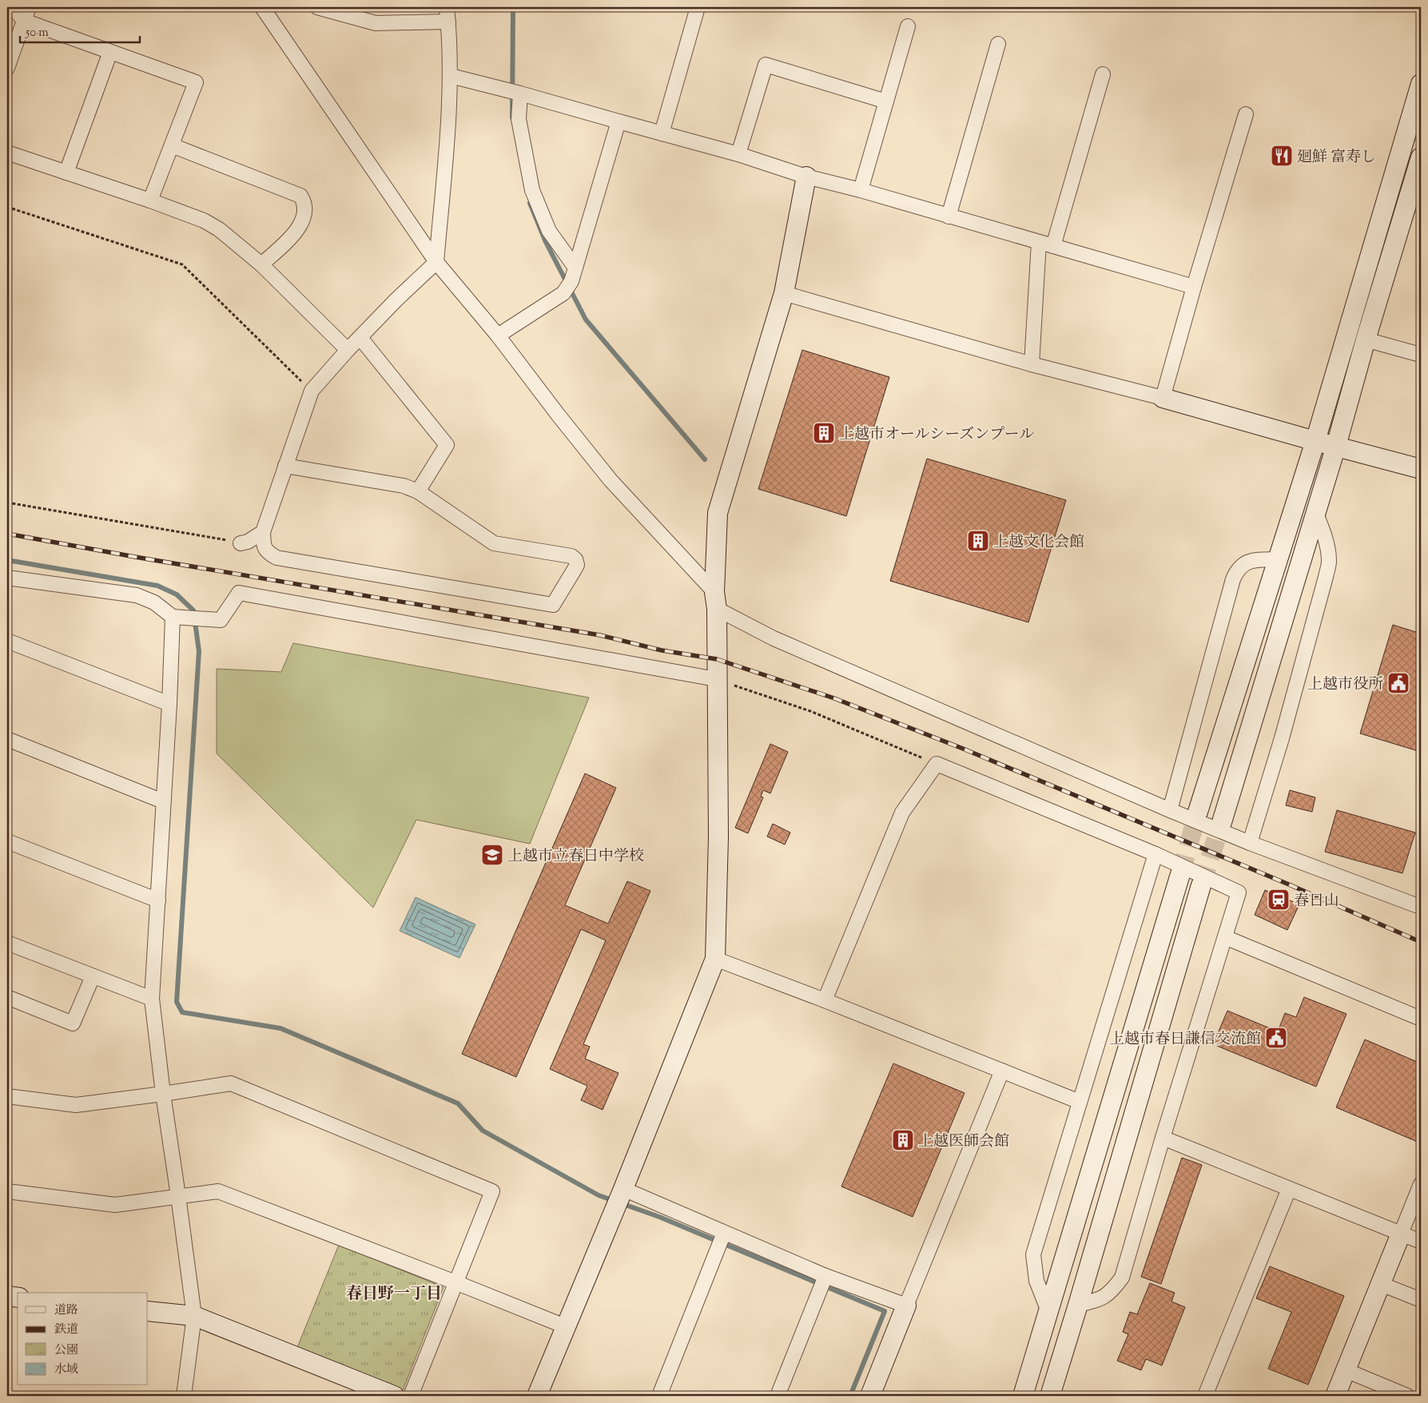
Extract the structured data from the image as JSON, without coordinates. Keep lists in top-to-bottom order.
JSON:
{
  "districts": ["春日野一丁目"],
  "places": {
    "restaurant": ["廻鮮 富寿し"],
    "building": ["上越市オールシーズンプール", "上越文化会館", "上越医師会館"],
    "public building": ["上越市役所", "上越市春日謙信交流館"],
    "school or university": ["上越市立春日中学校"],
    "station": ["春日山"]
  },
  "legend": [
    "道路",
    "鉄道",
    "公園",
    "水域"
  ],
  "scale_bar": "50 m"
}
